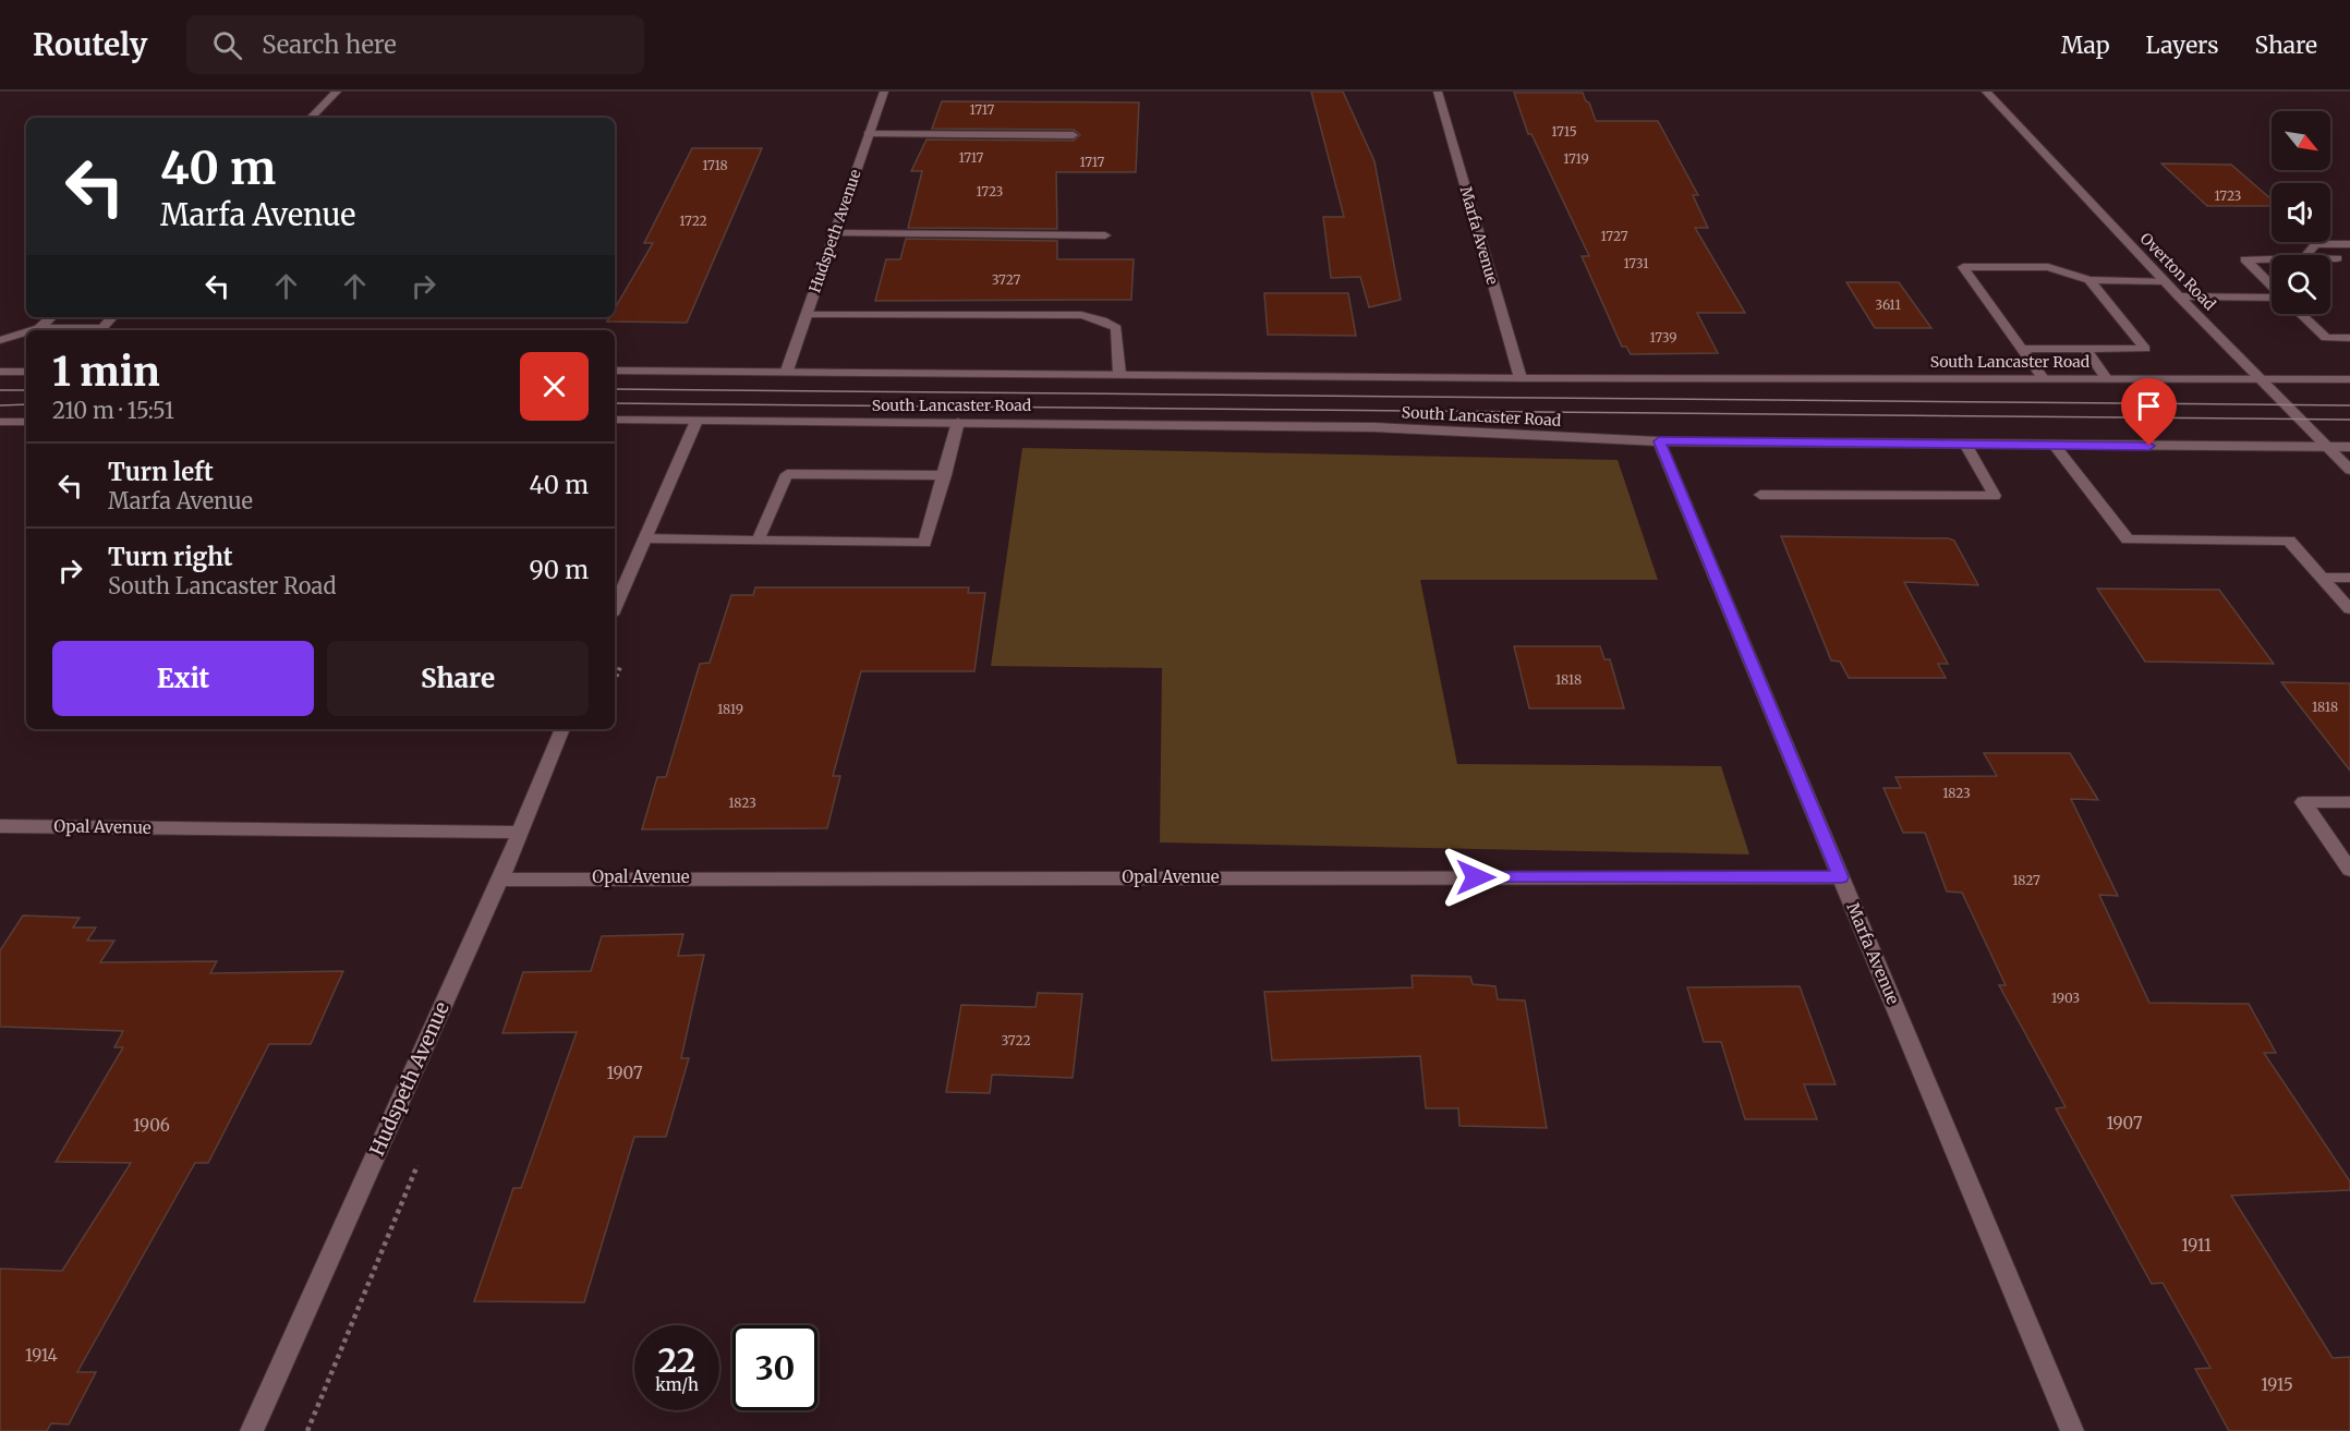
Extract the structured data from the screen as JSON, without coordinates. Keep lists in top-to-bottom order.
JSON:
{
  "streets": {
    "street": [
      "Hudspeth Avenue",
      "Marfa Avenue",
      "Overton Road",
      "South Lancaster Road",
      "Opal Avenue"
    ]
  },
  "crossings": [
    ["Hudspeth Avenue", "South Lancaster Road"],
    ["Hudspeth Avenue", "Opal Avenue"],
    ["Marfa Avenue", "South Lancaster Road"],
    ["Marfa Avenue", "Opal Avenue"],
    ["Overton Road", "South Lancaster Road"]
  ],
  "house_numbers": [
    "1717",
    "1715",
    "1717",
    "1719",
    "1717",
    "1718",
    "1723",
    "1723",
    "1722",
    "1727",
    "1731",
    "3727",
    "3611",
    "1739",
    "1818",
    "1818",
    "1819",
    "1823",
    "1823",
    "1827",
    "1903",
    "3722",
    "1907",
    "1907",
    "1906",
    "1911",
    "1914",
    "1915"
  ],
  "north": "bottom right",
  "page": {
    "header": "Routely",
    "search": "Search here",
    "nav": ["Map", "Layers", "Share"],
    "turn": ["40 m", "Marfa Avenue"],
    "heading": ["1 min", "210 m · 15:51"],
    "list": [
      {
        "name": "Turn left",
        "note": "Marfa Avenue",
        "value": "40 m"
      },
      {
        "name": "Turn right",
        "note": "South Lancaster Road",
        "value": "90 m"
      }
    ],
    "buttons": ["Exit", "Share"],
    "speed": "22 km/h",
    "limit": "30"
  }
}
